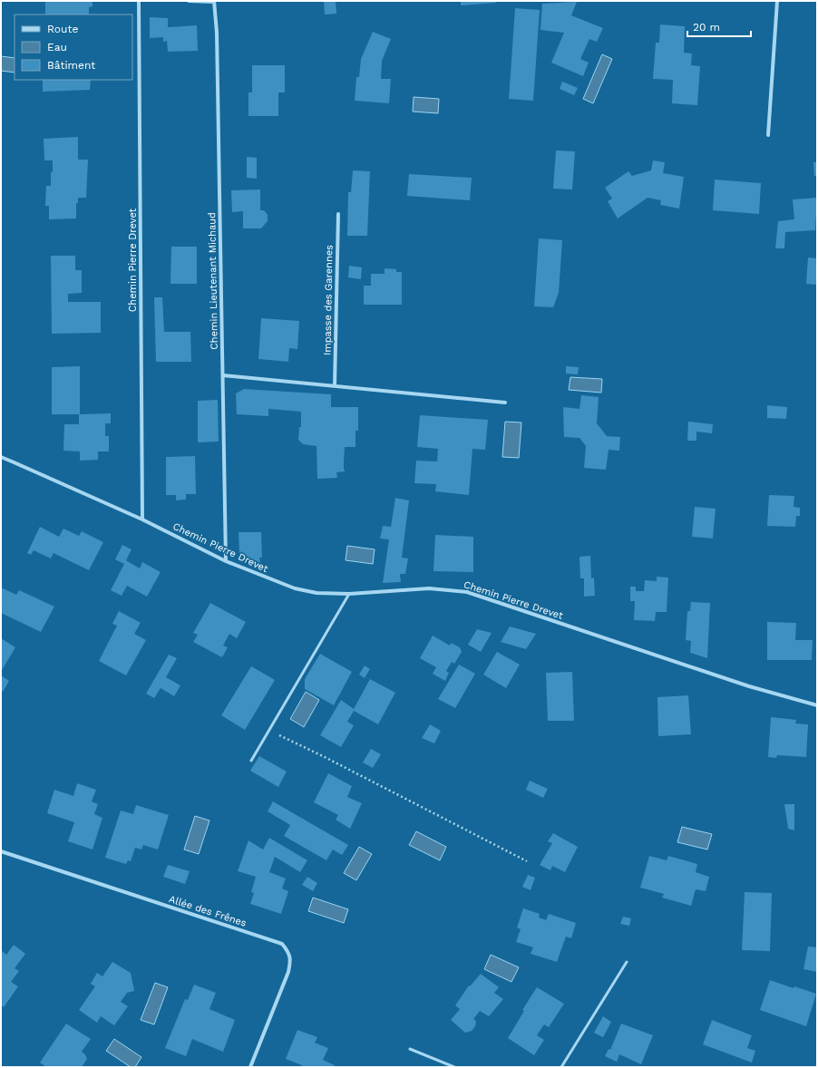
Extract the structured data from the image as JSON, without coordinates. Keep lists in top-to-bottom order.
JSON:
{
  "streets": {
    "street": [
      "Chemin Pierre Drevet",
      "Chemin Lieutenant Michaud",
      "Impasse des Garennes",
      "Allée des Frênes"
    ]
  },
  "crossings": [
    ["Chemin Pierre Drevet", "Chemin Lieutenant Michaud"]
  ],
  "legend": ["Route", "Eau", "Bâtiment"],
  "scale_bar": "20 m"
}
